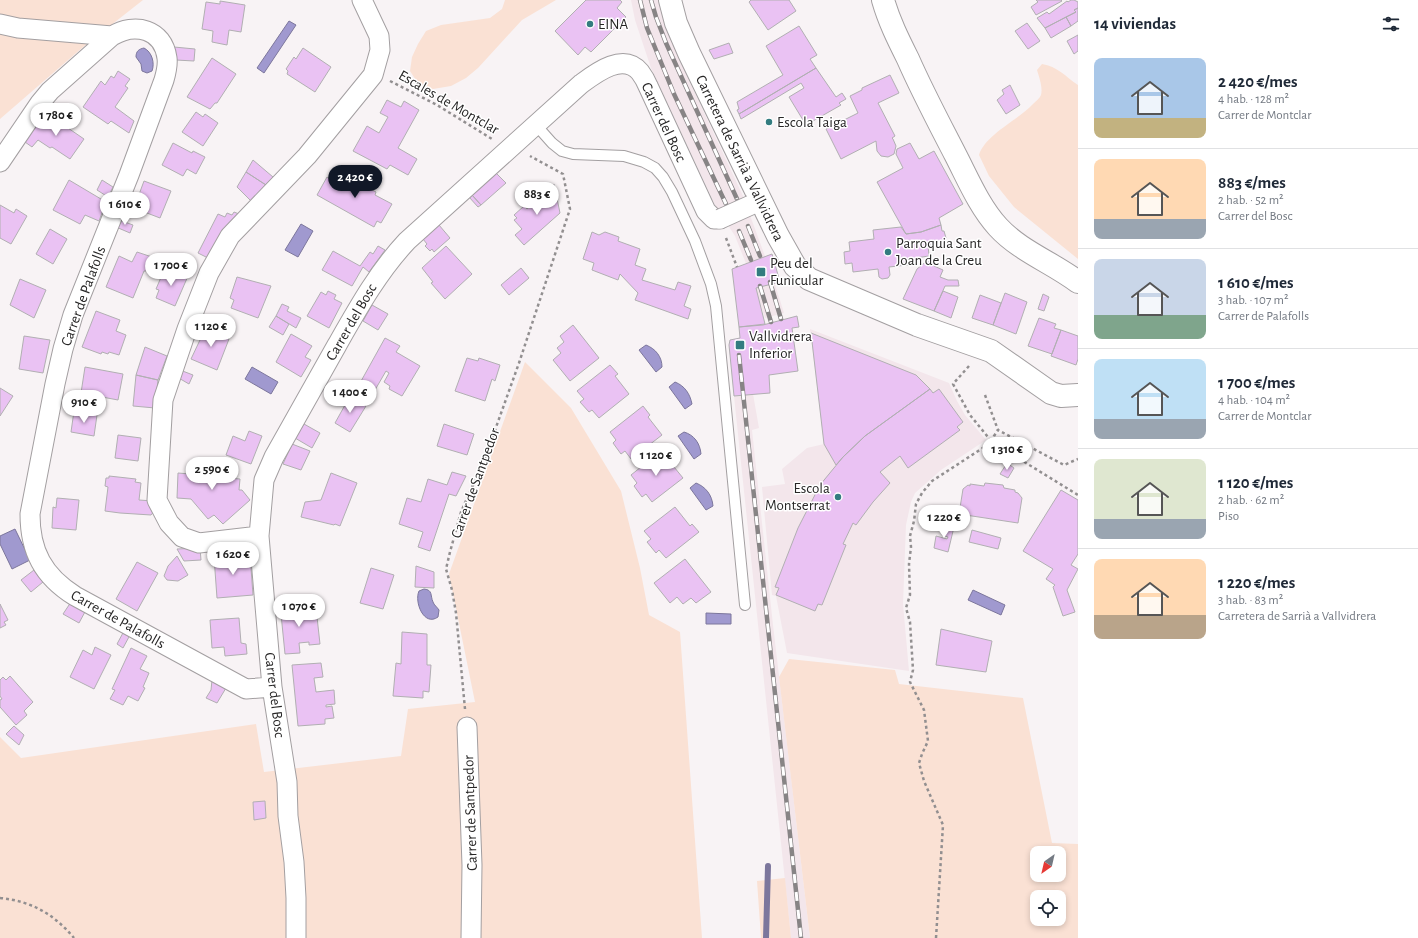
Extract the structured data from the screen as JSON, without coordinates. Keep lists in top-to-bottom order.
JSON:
{
  "streets": {
    "main road": ["Carretera de Sarrià a Vallvidrera"],
    "street": ["Carrer del Bosc", "Carrer de Palafolls", "Carrer de Santpedor"],
    "path": ["Escales de Montclar"]
  },
  "crossings": [
    ["Carrer del Bosc", "Carretera de Sarrià a Vallvidrera"],
    ["Carrer del Bosc", "Carrer de Palafolls"]
  ],
  "places": {
    "other": [
      "EINA",
      "Escola Taiga",
      "Parroquia Sant Joan de la Creu",
      "Escola Montserrat"
    ],
    "transit": ["Peu del Funicular", "Vallvidrera Inferior"]
  },
  "north": "bottom left",
  "page": {
    "heading": "14 viviendas",
    "list": [
      {
        "name": "2 420 €/mes",
        "note": "4 hab. · 128 m² · Carrer de Montclar"
      },
      {
        "name": "883 €/mes",
        "note": "2 hab. · 52 m² · Carrer del Bosc"
      },
      {
        "name": "1 610 €/mes",
        "note": "3 hab. · 107 m² · Carrer de Palafolls"
      },
      {
        "name": "1 700 €/mes",
        "note": "4 hab. · 104 m² · Carrer de Montclar"
      },
      {
        "name": "1 120 €/mes",
        "note": "2 hab. · 62 m² · Piso"
      },
      {
        "name": "1 220 €/mes",
        "note": "3 hab. · 83 m² · Carretera de Sarrià a Vallvidrera"
      }
    ],
    "price": [
      "1 780 €",
      "2 420 €",
      "883 €",
      "1 610 €",
      "1 700 €",
      "1 120 €",
      "1 400 €",
      "910 €",
      "1 310 €",
      "1 120 €",
      "2 590 €",
      "1 220 €",
      "1 620 €",
      "1 070 €"
    ]
  }
}
